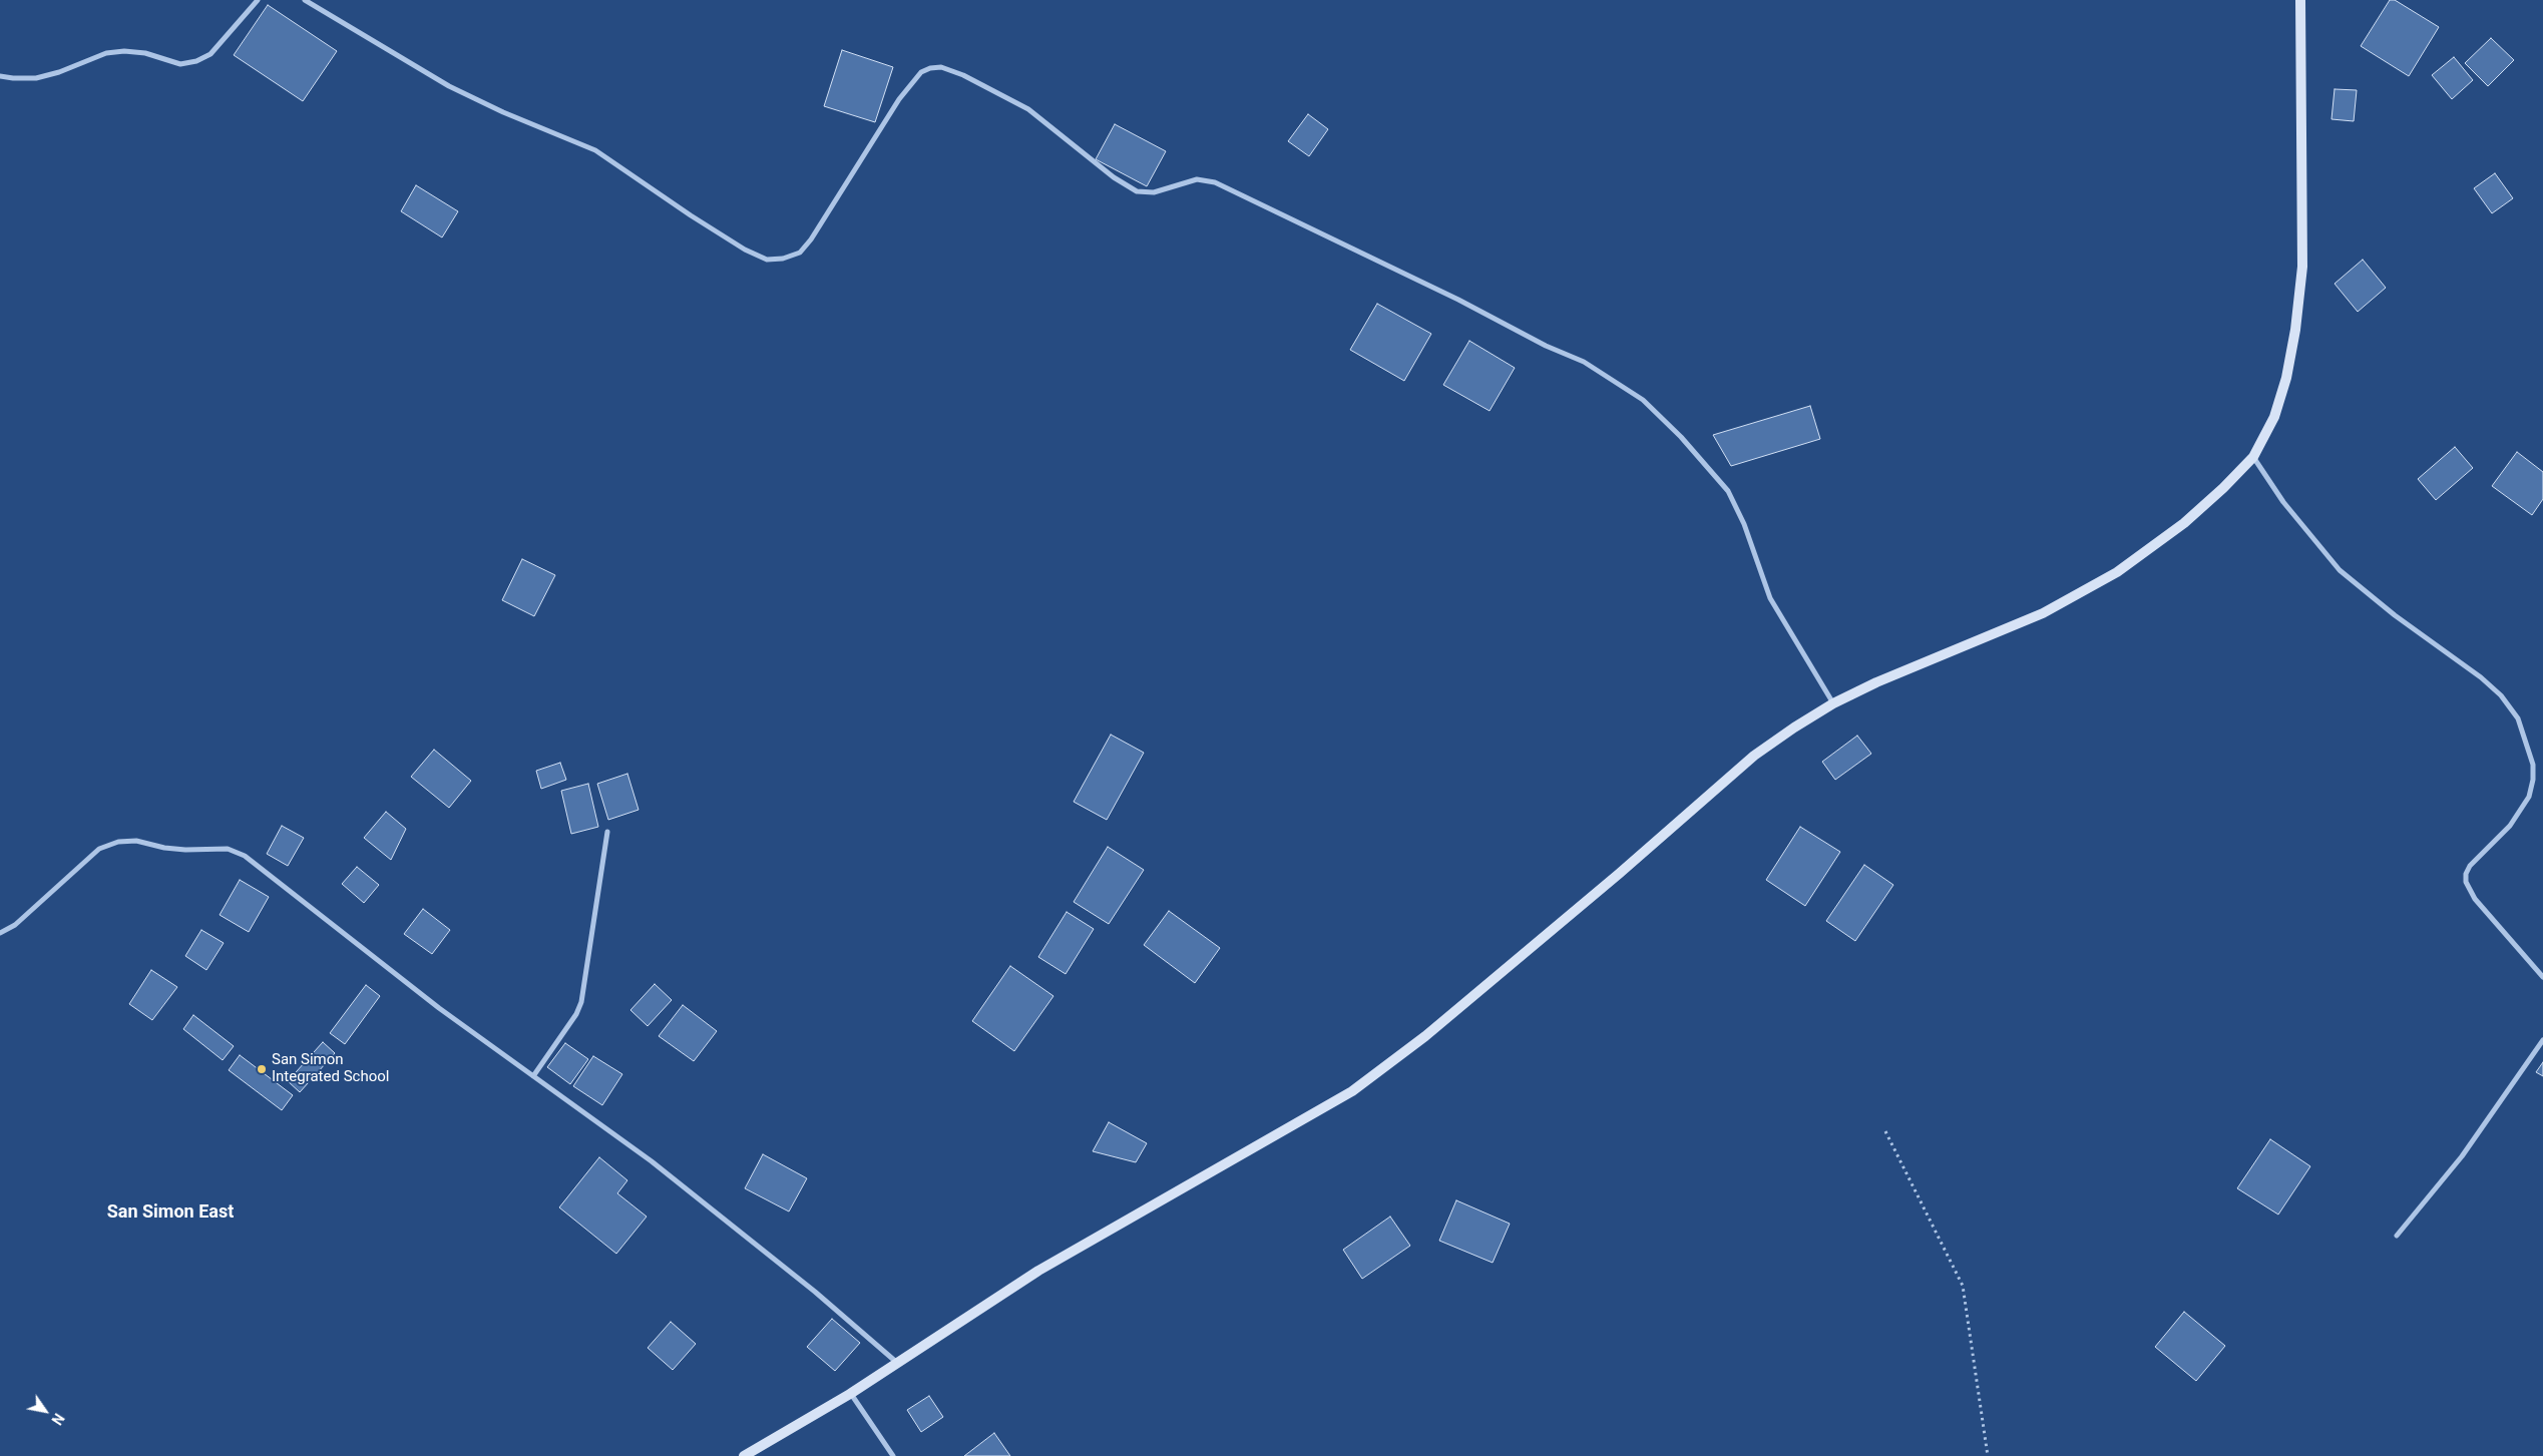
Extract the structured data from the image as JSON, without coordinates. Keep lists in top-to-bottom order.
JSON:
{
  "districts": ["San Simon East"],
  "places": ["San Simon Integrated School"],
  "north": "bottom right"
}
